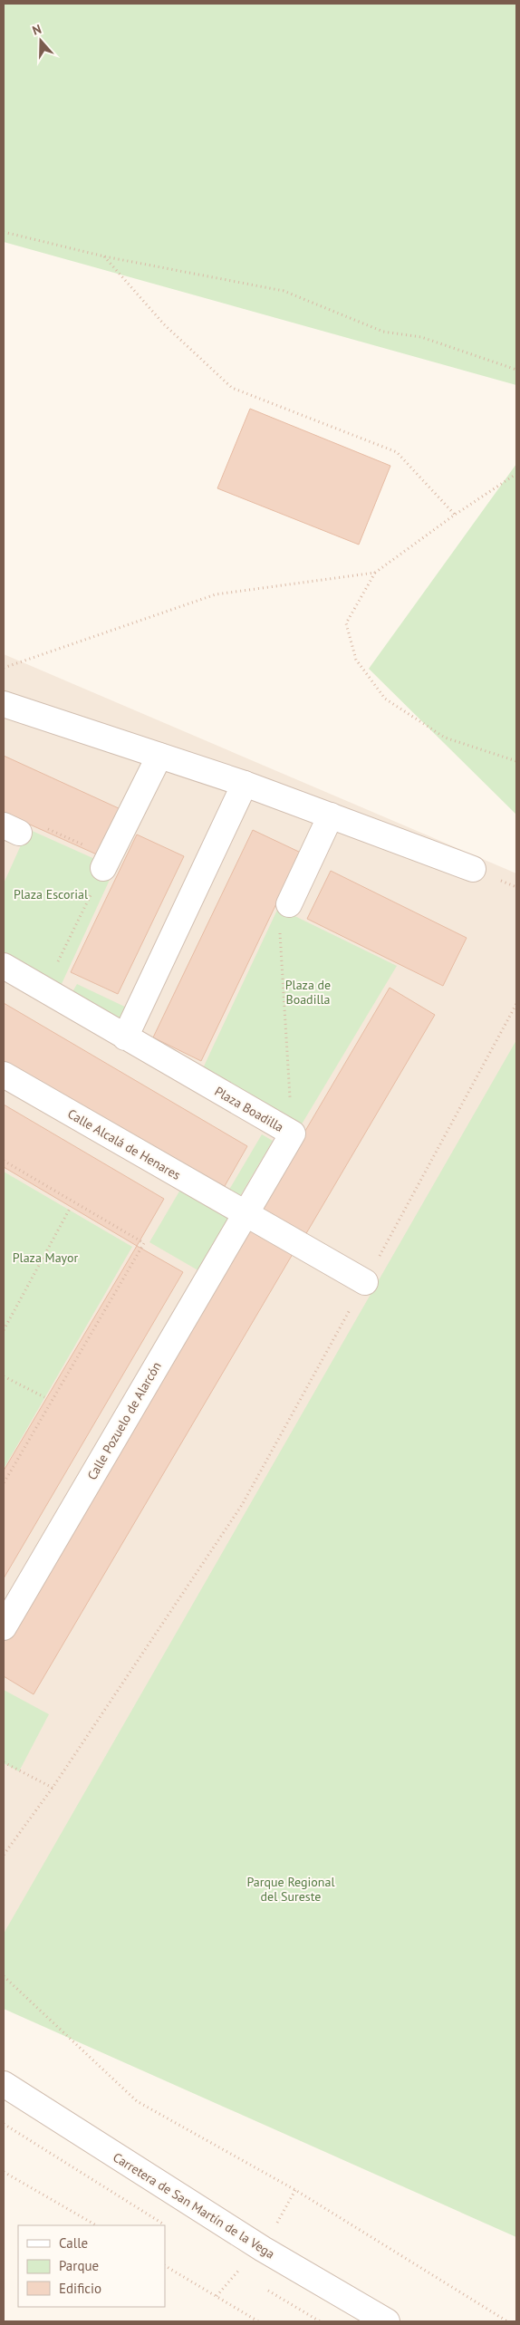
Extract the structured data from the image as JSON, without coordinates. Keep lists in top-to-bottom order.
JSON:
{
  "streets": {
    "street": [
      "Plaza Boadilla",
      "Calle Alcalá de Henares",
      "Calle Pozuelo de Alarcón",
      "Carretera de San Martín de la Vega"
    ]
  },
  "crossings": [
    ["Plaza Boadilla", "Calle Alcalá de Henares"],
    ["Plaza Boadilla", "Calle Pozuelo de Alarcón"],
    ["Calle Alcalá de Henares", "Calle Pozuelo de Alarcón"]
  ],
  "parks": [
    "Plaza Escorial",
    "Plaza de Boadilla",
    "Plaza Mayor",
    "Parque Regional del Sureste"
  ],
  "legend": ["Calle", "Parque", "Edificio"],
  "north": "top"
}
